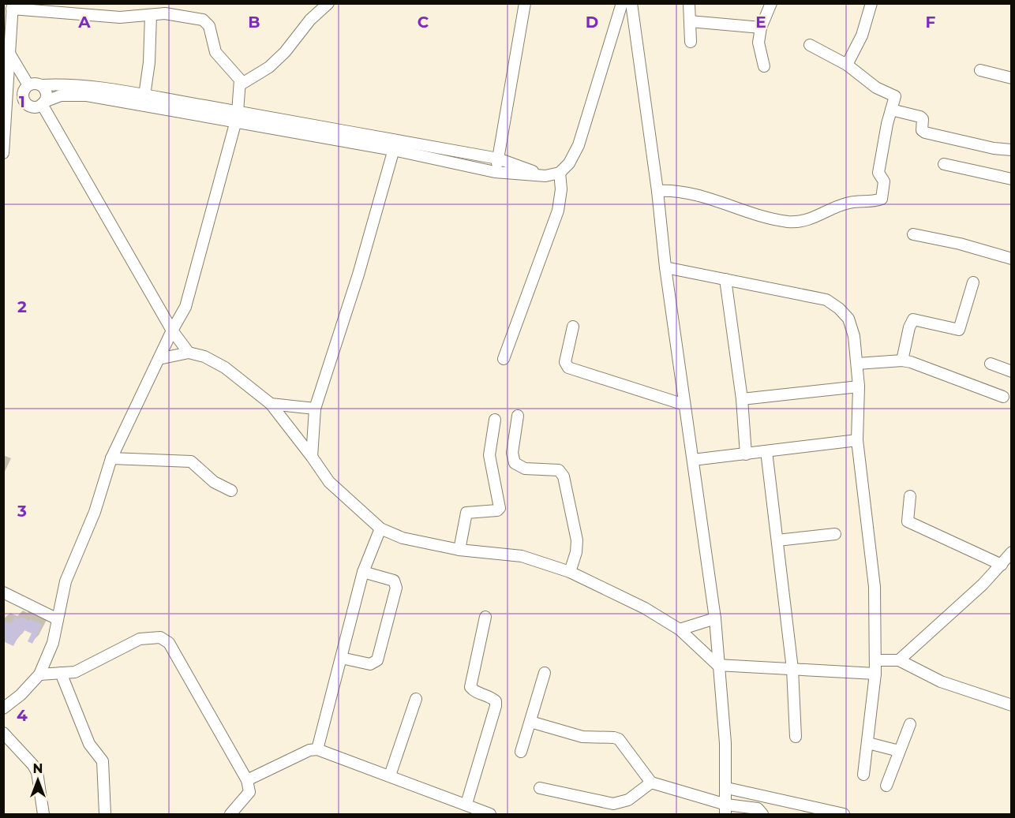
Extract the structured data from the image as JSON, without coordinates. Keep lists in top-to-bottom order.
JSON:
{
  "north": "top",
  "grid": {
    "columns": [
      "A",
      "B",
      "C",
      "D",
      "E",
      "F"
    ],
    "rows": [
      "1",
      "2",
      "3",
      "4"
    ]
  }
}
